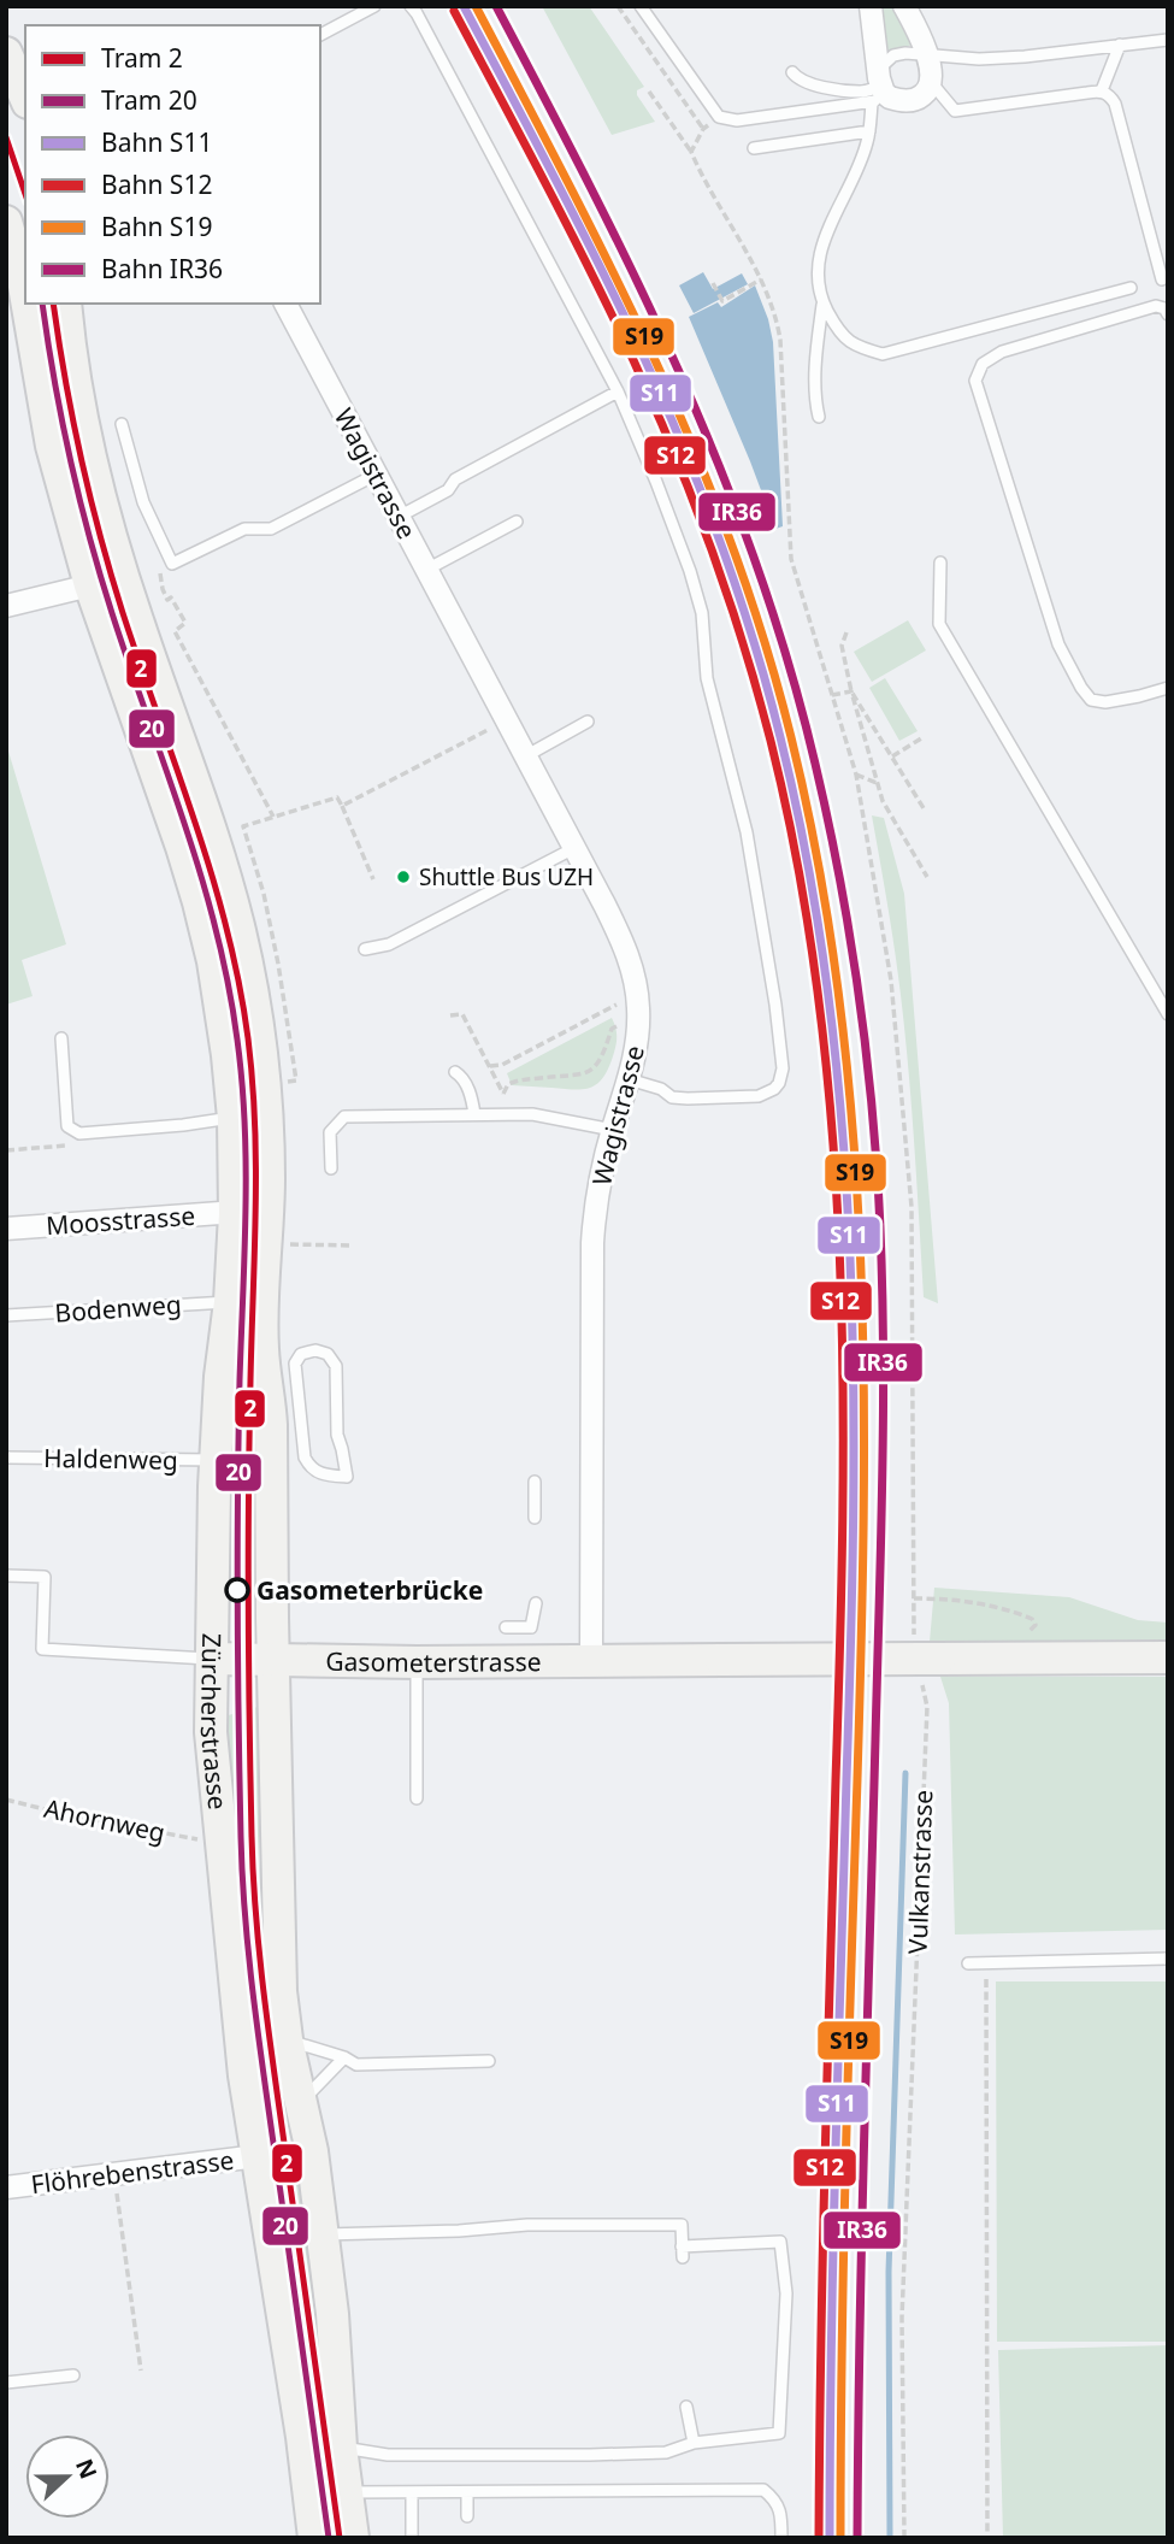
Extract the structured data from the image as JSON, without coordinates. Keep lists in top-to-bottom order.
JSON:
{
  "streets": {
    "main road": ["Gasometerstrasse", "Zürcherstrasse"],
    "street": ["Wagistrasse", "Moosstrasse", "Flöhrebenstrasse"],
    "lane": ["Bodenweg", "Haldenweg"],
    "path": ["Ahornweg", "Vulkanstrasse"]
  },
  "crossings": [
    ["Wagistrasse", "Gasometerstrasse"],
    ["Moosstrasse", "Zürcherstrasse"],
    ["Bodenweg", "Zürcherstrasse"],
    ["Haldenweg", "Zürcherstrasse"],
    ["Gasometerstrasse", "Zürcherstrasse"],
    ["Zürcherstrasse", "Flöhrebenstrasse"]
  ],
  "places": ["Shuttle Bus UZH", "Gasometerbrücke"],
  "lines": [
    "rail line S11",
    "rail line S19",
    "rail line IR36",
    "rail line S12",
    "tram line 2",
    "tram line 20"
  ],
  "legend": [
    "Tram 2",
    "Tram 20",
    "Bahn S11",
    "Bahn S12",
    "Bahn S19",
    "Bahn IR36"
  ],
  "north": "right"
}
